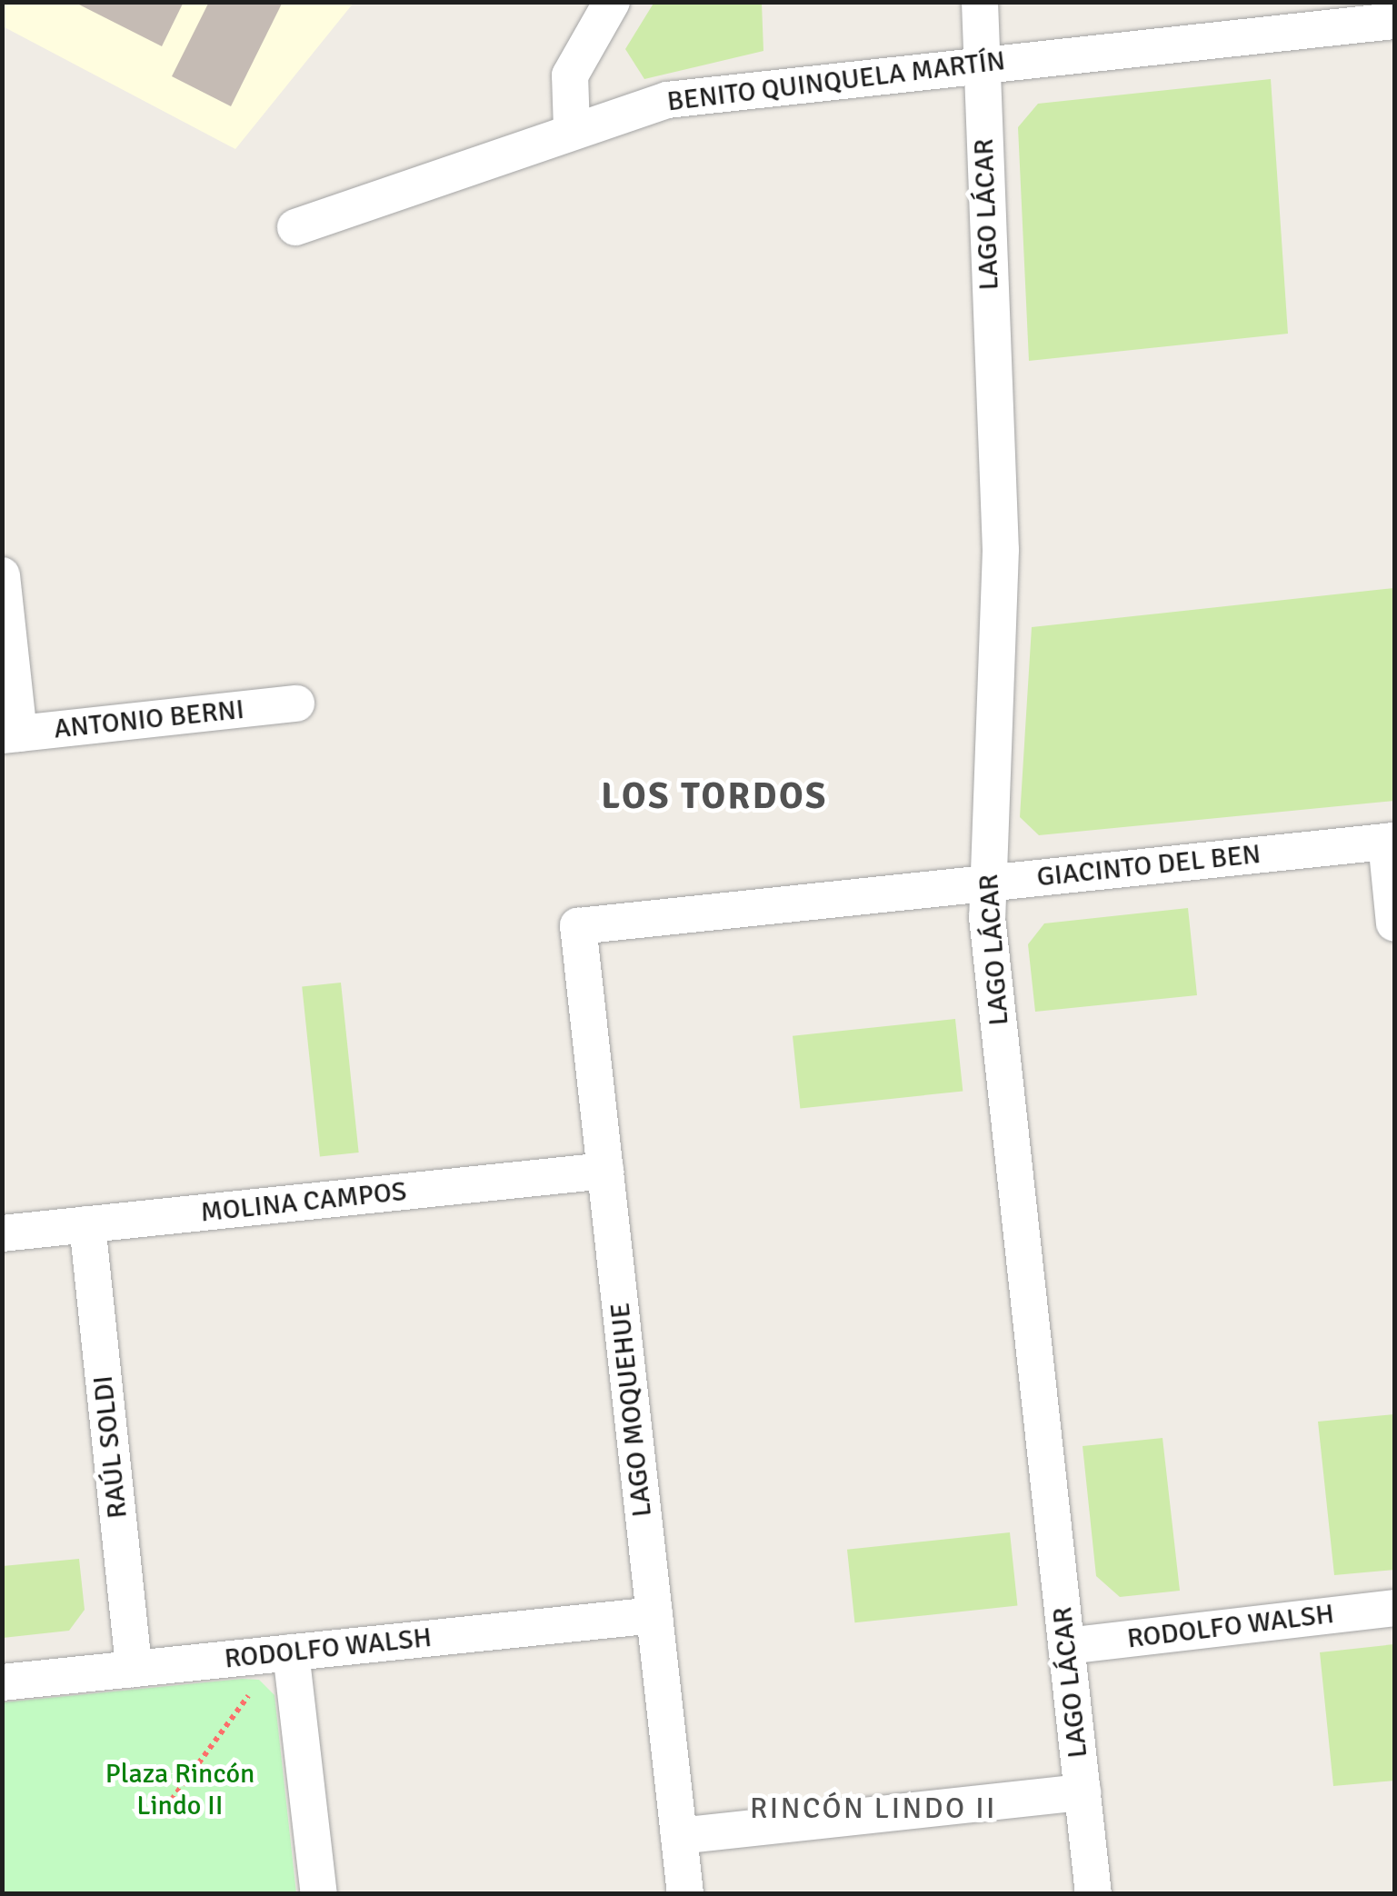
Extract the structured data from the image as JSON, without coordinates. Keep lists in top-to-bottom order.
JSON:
{
  "streets": {
    "street": [
      "BENITO QUINQUELA MARTÍN",
      "LAGO LÁCAR",
      "ANTONIO BERNI",
      "GIACINTO DEL BEN",
      "MOLINA CAMPOS",
      "LAGO MOQUEHUE",
      "RAÚL SOLDI",
      "RODOLFO WALSH"
    ]
  },
  "crossings": [
    ["BENITO QUINQUELA MARTÍN", "LAGO LÁCAR"],
    ["LAGO LÁCAR", "GIACINTO DEL BEN"],
    ["LAGO LÁCAR", "RODOLFO WALSH"],
    ["GIACINTO DEL BEN", "LAGO MOQUEHUE"],
    ["MOLINA CAMPOS", "LAGO MOQUEHUE"],
    ["MOLINA CAMPOS", "RAÚL SOLDI"],
    ["LAGO MOQUEHUE", "RODOLFO WALSH"],
    ["RAÚL SOLDI", "RODOLFO WALSH"]
  ],
  "districts": ["LOS TORDOS", "RINCÓN LINDO II"],
  "parks": ["Plaza Rincón Lindo II"]
}
